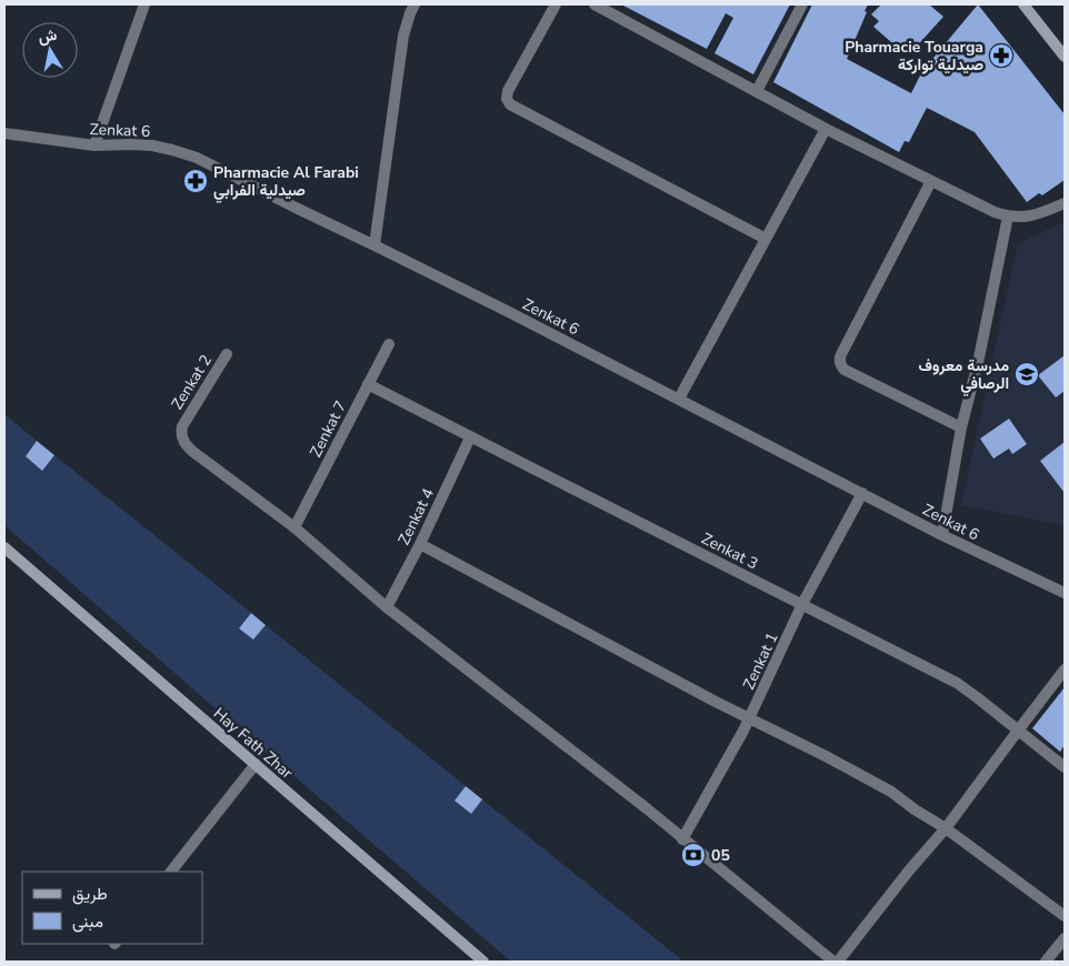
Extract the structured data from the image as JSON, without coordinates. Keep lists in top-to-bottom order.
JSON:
{
  "streets": {
    "street": [
      "Zenkat 6",
      "Zenkat 2",
      "Zenkat 7",
      "Zenkat 4",
      "Zenkat 3",
      "Zenkat 1",
      "Hay Fath Zhar"
    ]
  },
  "crossings": [
    ["Zenkat 6", "Zenkat 1"],
    ["Zenkat 2", "Zenkat 7"],
    ["Zenkat 7", "Zenkat 3"],
    ["Zenkat 4", "Zenkat 3"],
    ["Zenkat 3", "Zenkat 1"]
  ],
  "places": {
    "pharmacy": ["Pharmacie Touarga صيدلية تواركة", "Pharmacie Al Farabi صيدلية الفرابي"],
    "school or university": ["مدرسة معروف الرصافي"],
    "bank": ["05"]
  },
  "legend": ["طريق", "مبنى"],
  "north": "top"
}
